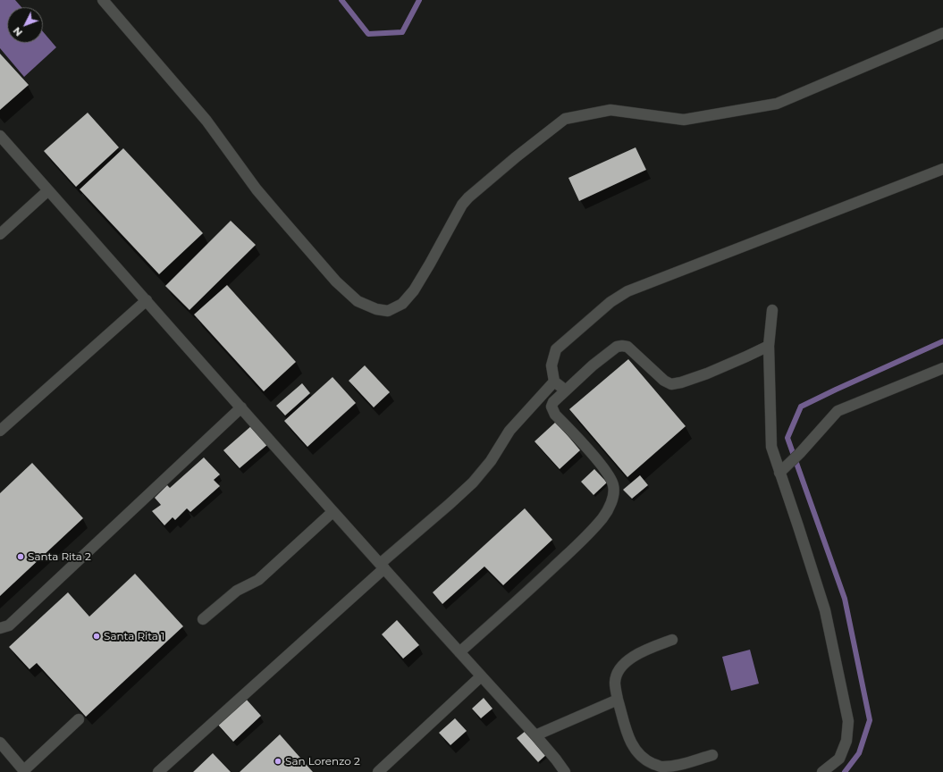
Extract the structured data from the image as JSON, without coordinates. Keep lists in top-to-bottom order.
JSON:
{
  "places": ["Santa Rita 2", "Santa Rita 1", "San Lorenzo 2"],
  "north": "bottom left"
}
